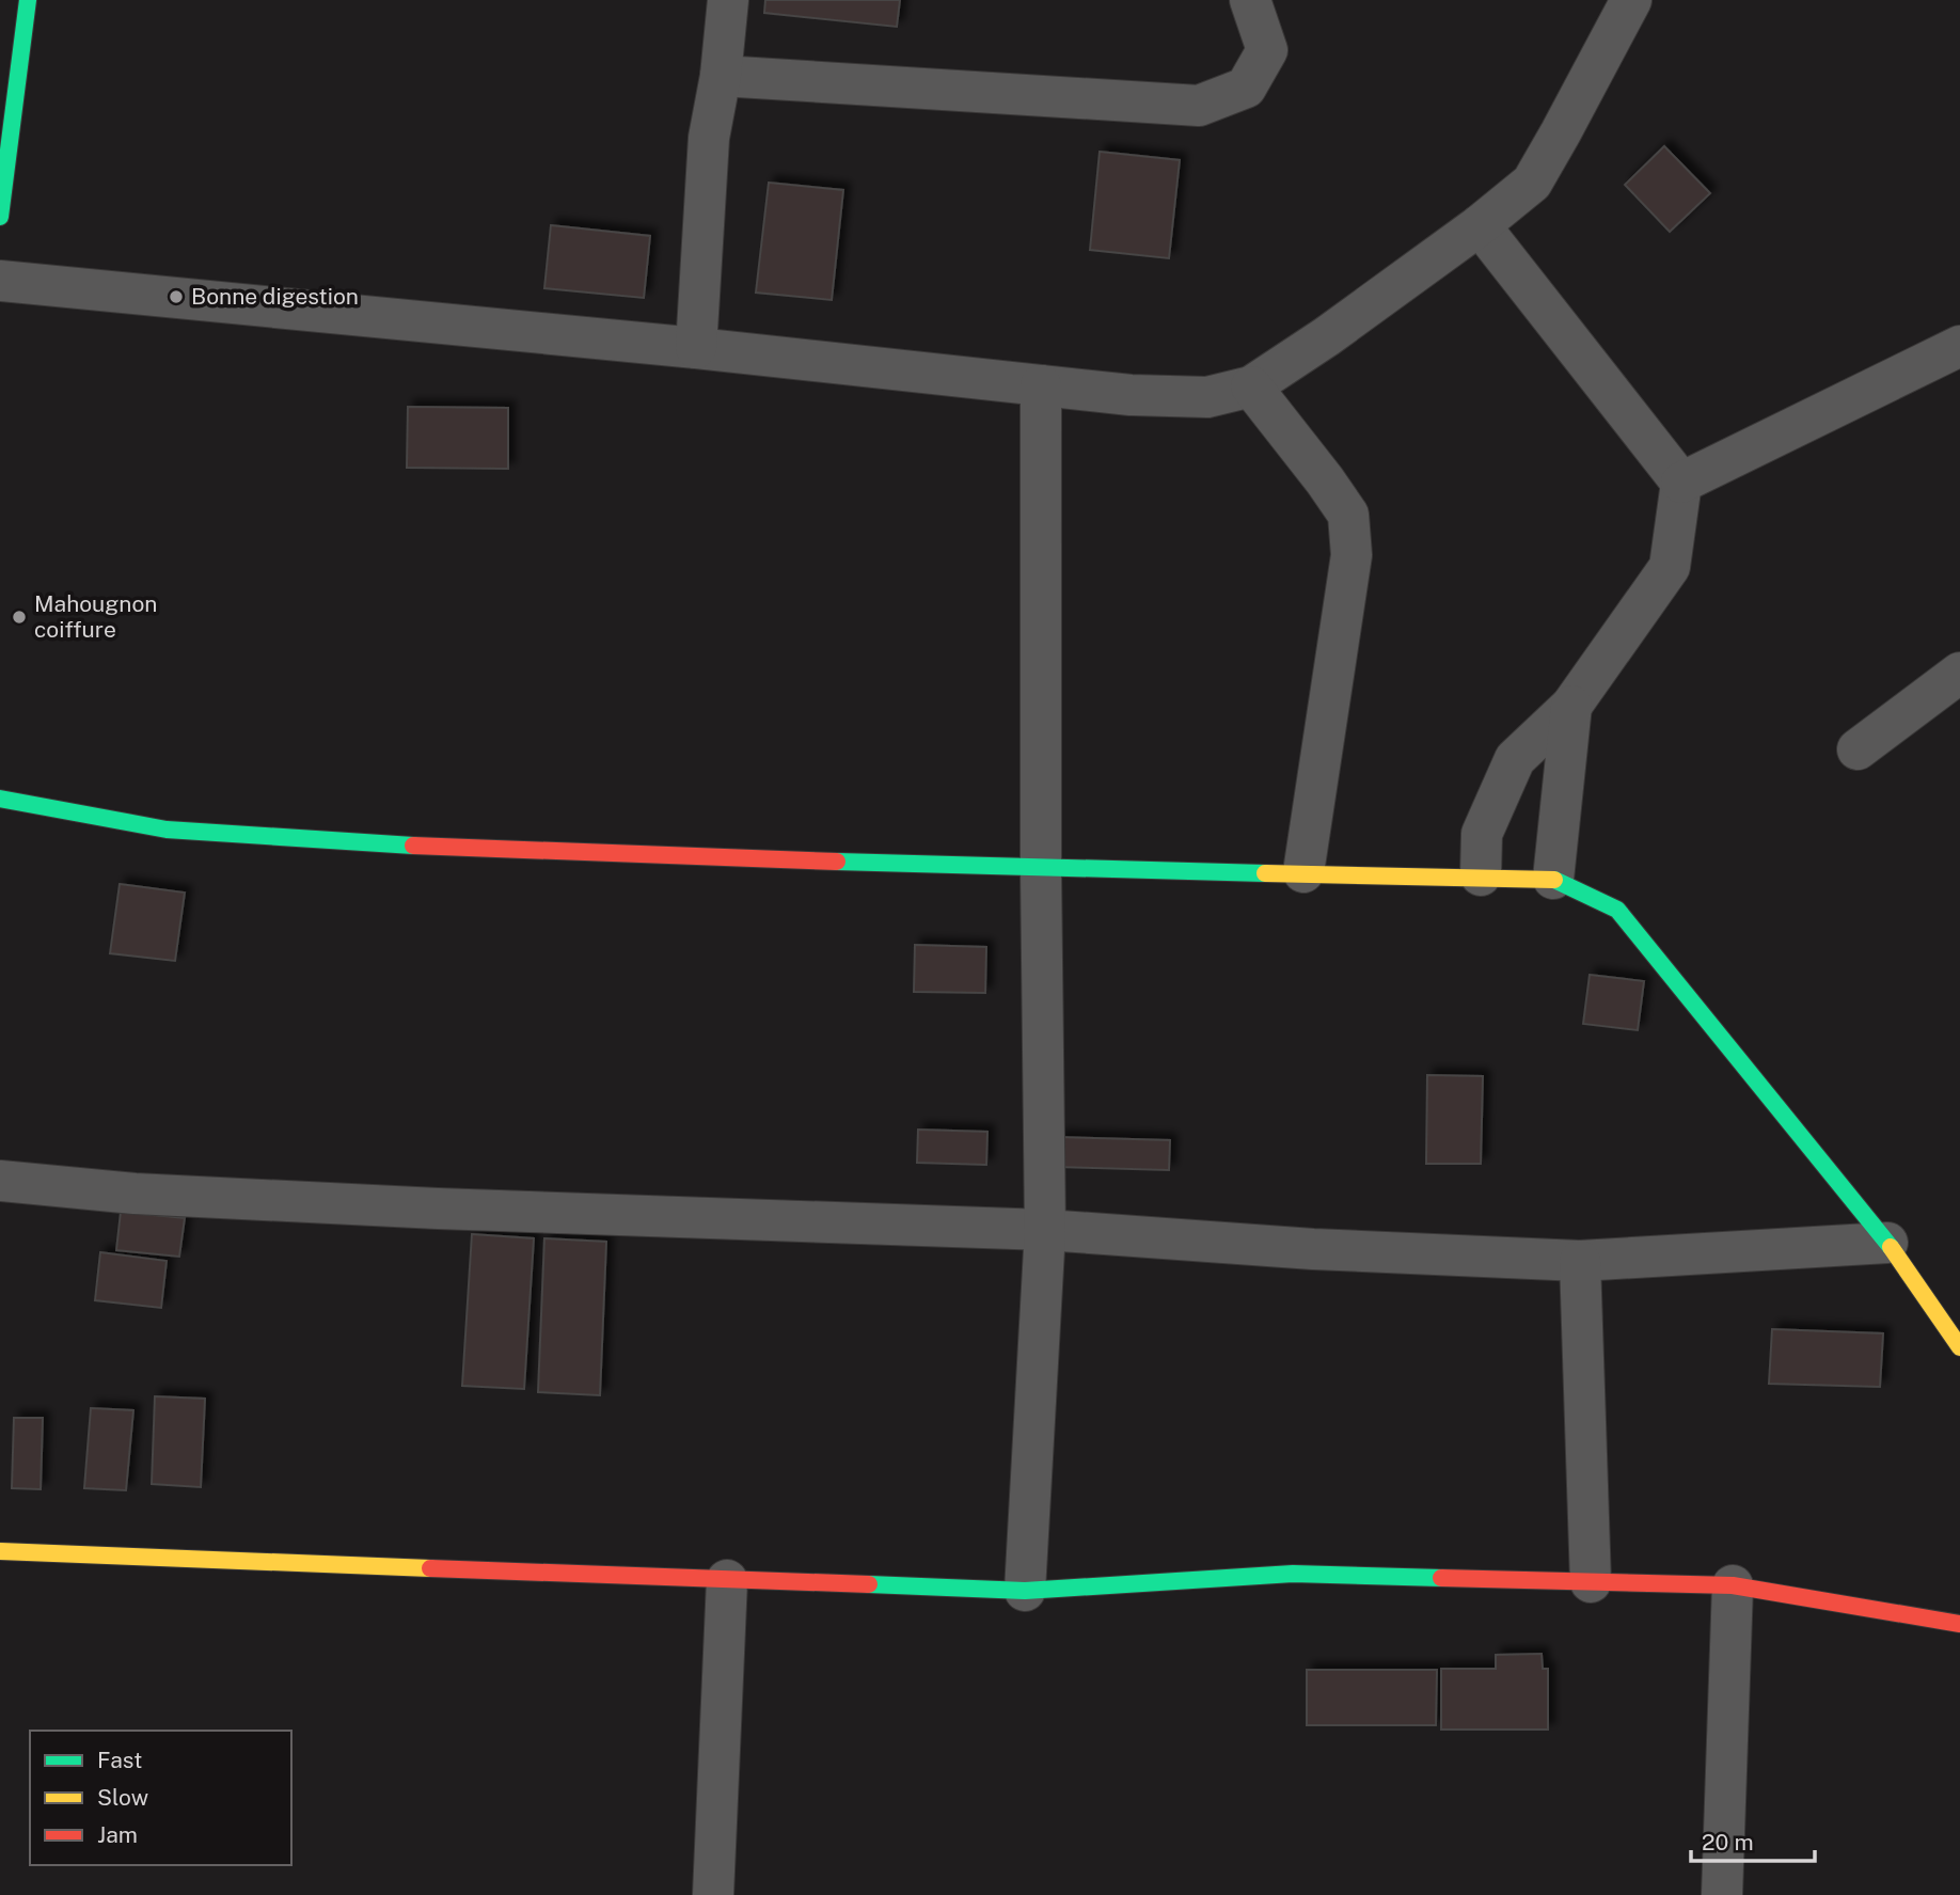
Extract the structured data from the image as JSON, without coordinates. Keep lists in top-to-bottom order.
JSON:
{
  "places": ["Bonne digestion", "Mahougnon coiffure"],
  "legend": ["Fast", "Slow", "Jam"],
  "scale_bar": "20 m"
}
